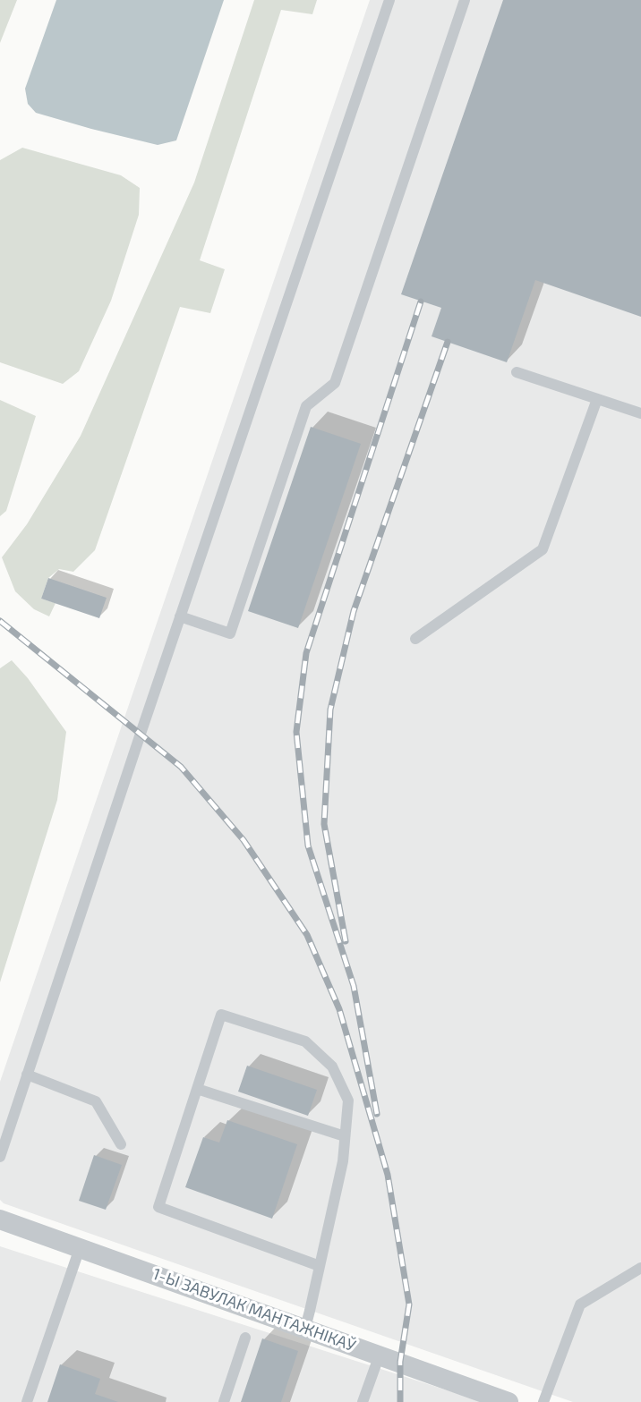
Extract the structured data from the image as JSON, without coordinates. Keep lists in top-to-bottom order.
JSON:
{
  "streets": {
    "street": ["1-Ы ЗАВУЛАК МАНТАЖНІКАЎ"]
  }
}
